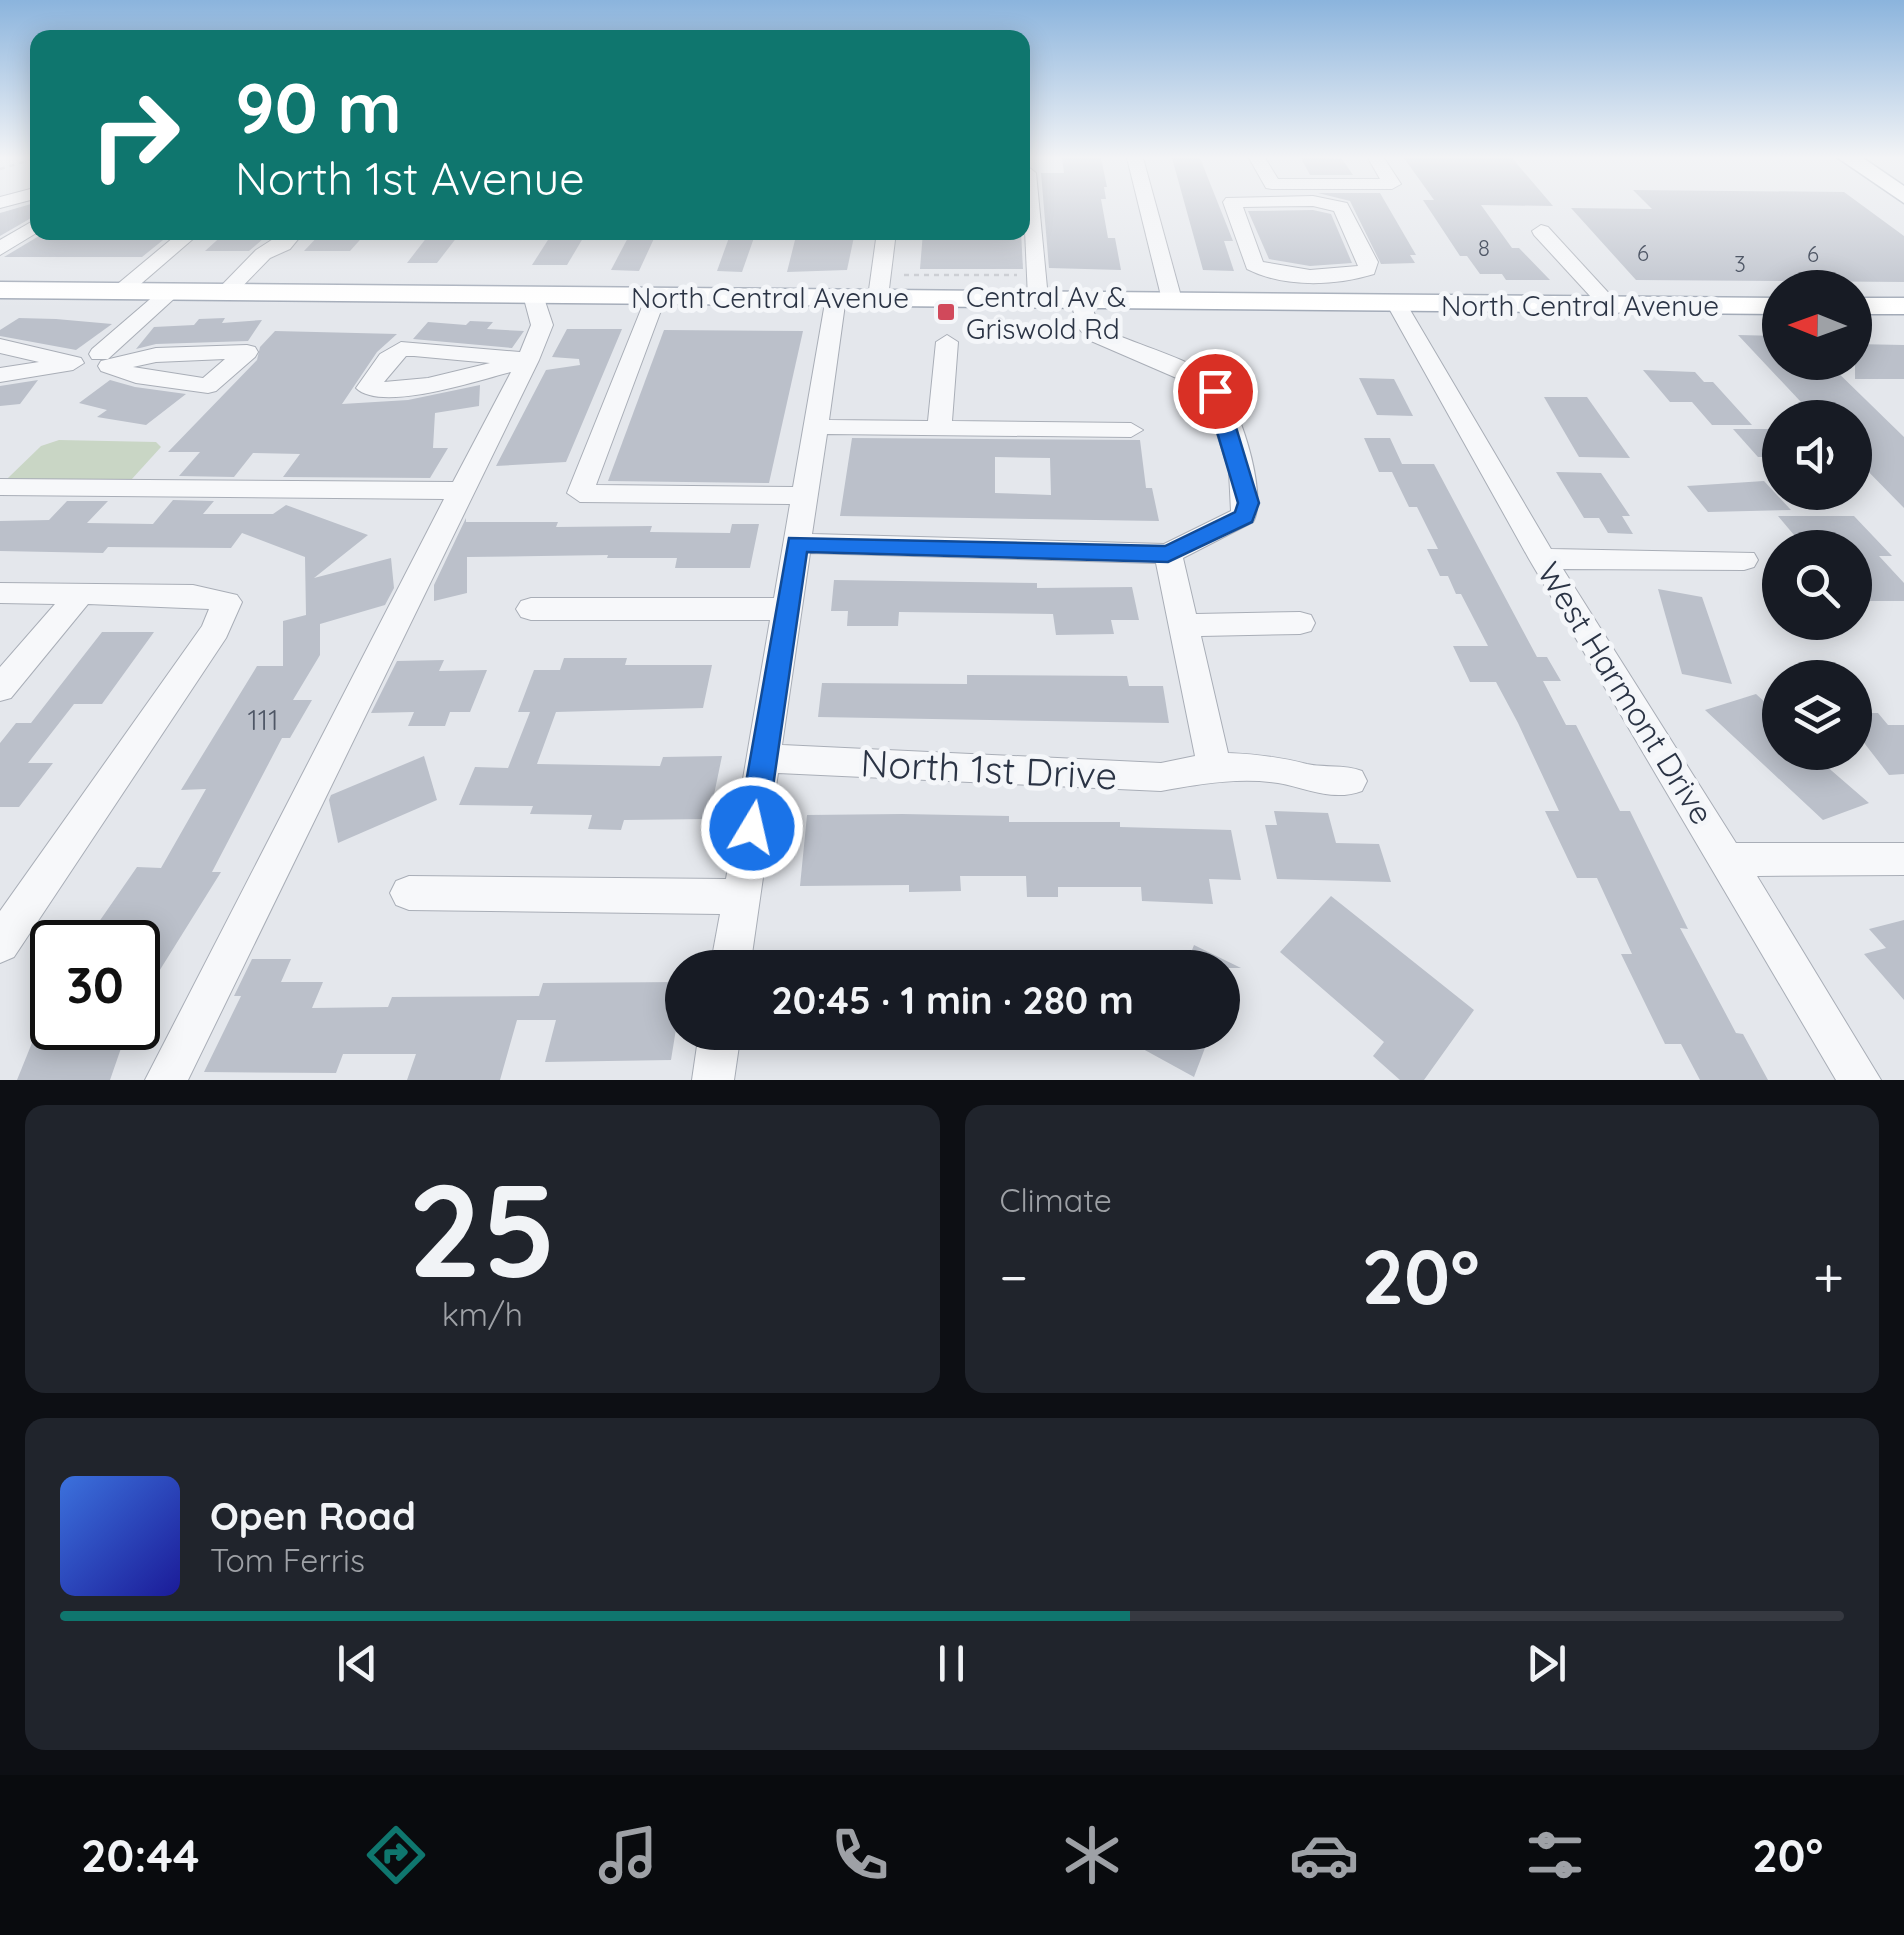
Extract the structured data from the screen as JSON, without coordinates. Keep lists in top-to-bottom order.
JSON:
{
  "streets": {
    "main road": ["North Central Avenue"],
    "street": ["West Harmont Drive", "North 1st Drive"]
  },
  "crossings": [
    ["North Central Avenue", "West Harmont Drive"]
  ],
  "places": {
    "transit": ["Central Av & Griswold Rd"]
  },
  "house_numbers": [
    "8",
    "6",
    "6",
    "3",
    "111"
  ],
  "north": "left",
  "page": {
    "turn": ["90 m", "North 1st Avenue"],
    "limit": "30",
    "trip": "20:45 · 1 min · 280 m",
    "tile": [
      ["25", "km/h"],
      "Climate"
    ],
    "heat": ["−", "20°", "+"],
    "song": ["Open Road", "Tom Ferris"],
    "tabs": ["20:44", "20°"]
  }
}
